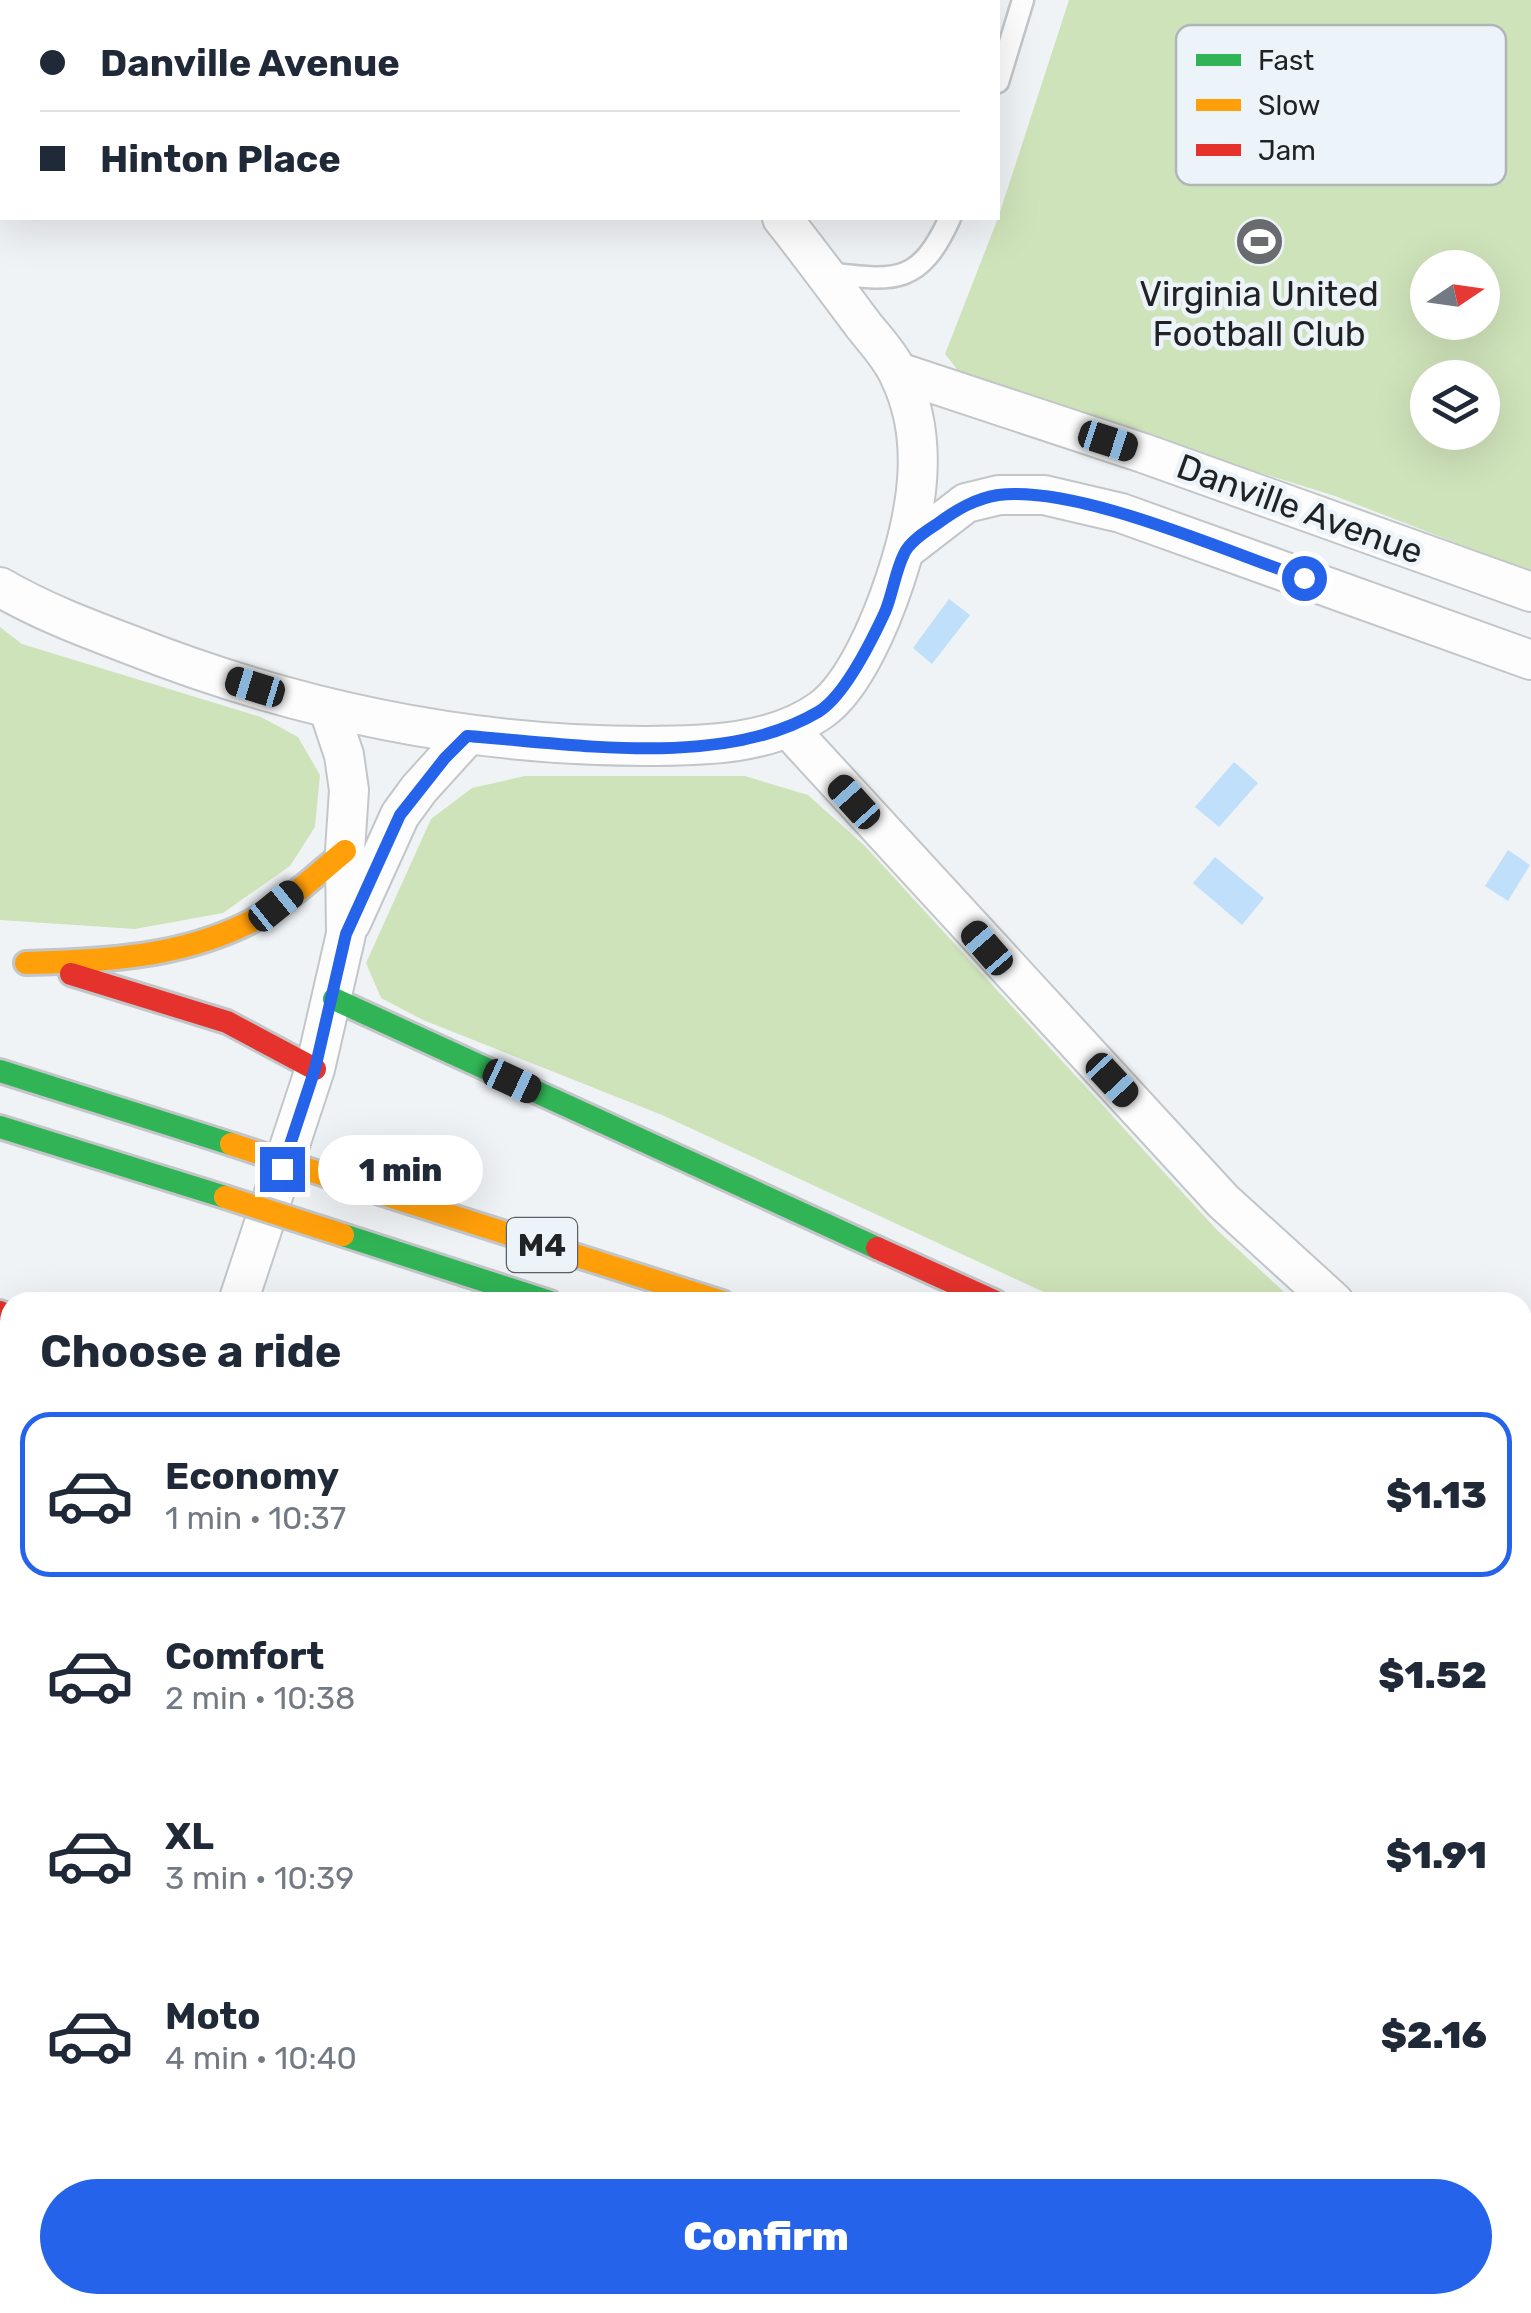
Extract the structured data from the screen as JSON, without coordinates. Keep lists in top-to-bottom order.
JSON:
{
  "streets": {
    "highway": ["M4"],
    "street": ["Danville Avenue"]
  },
  "places": {
    "sports": ["Virginia United Football Club"]
  },
  "legend": ["Fast", "Slow", "Jam"],
  "north": "right",
  "page": {
    "banner": ["Danville Avenue", "Hinton Place"],
    "bubble": "1 min",
    "heading": "Choose a ride",
    "list": [
      {
        "name": "Economy",
        "note": "1 min · 10:37",
        "value": "$1.13"
      },
      {
        "name": "Comfort",
        "note": "2 min · 10:38",
        "value": "$1.52"
      },
      {
        "name": "XL",
        "note": "3 min · 10:39",
        "value": "$1.91"
      },
      {
        "name": "Moto",
        "note": "4 min · 10:40",
        "value": "$2.16"
      }
    ],
    "buttons": "Confirm"
  }
}
